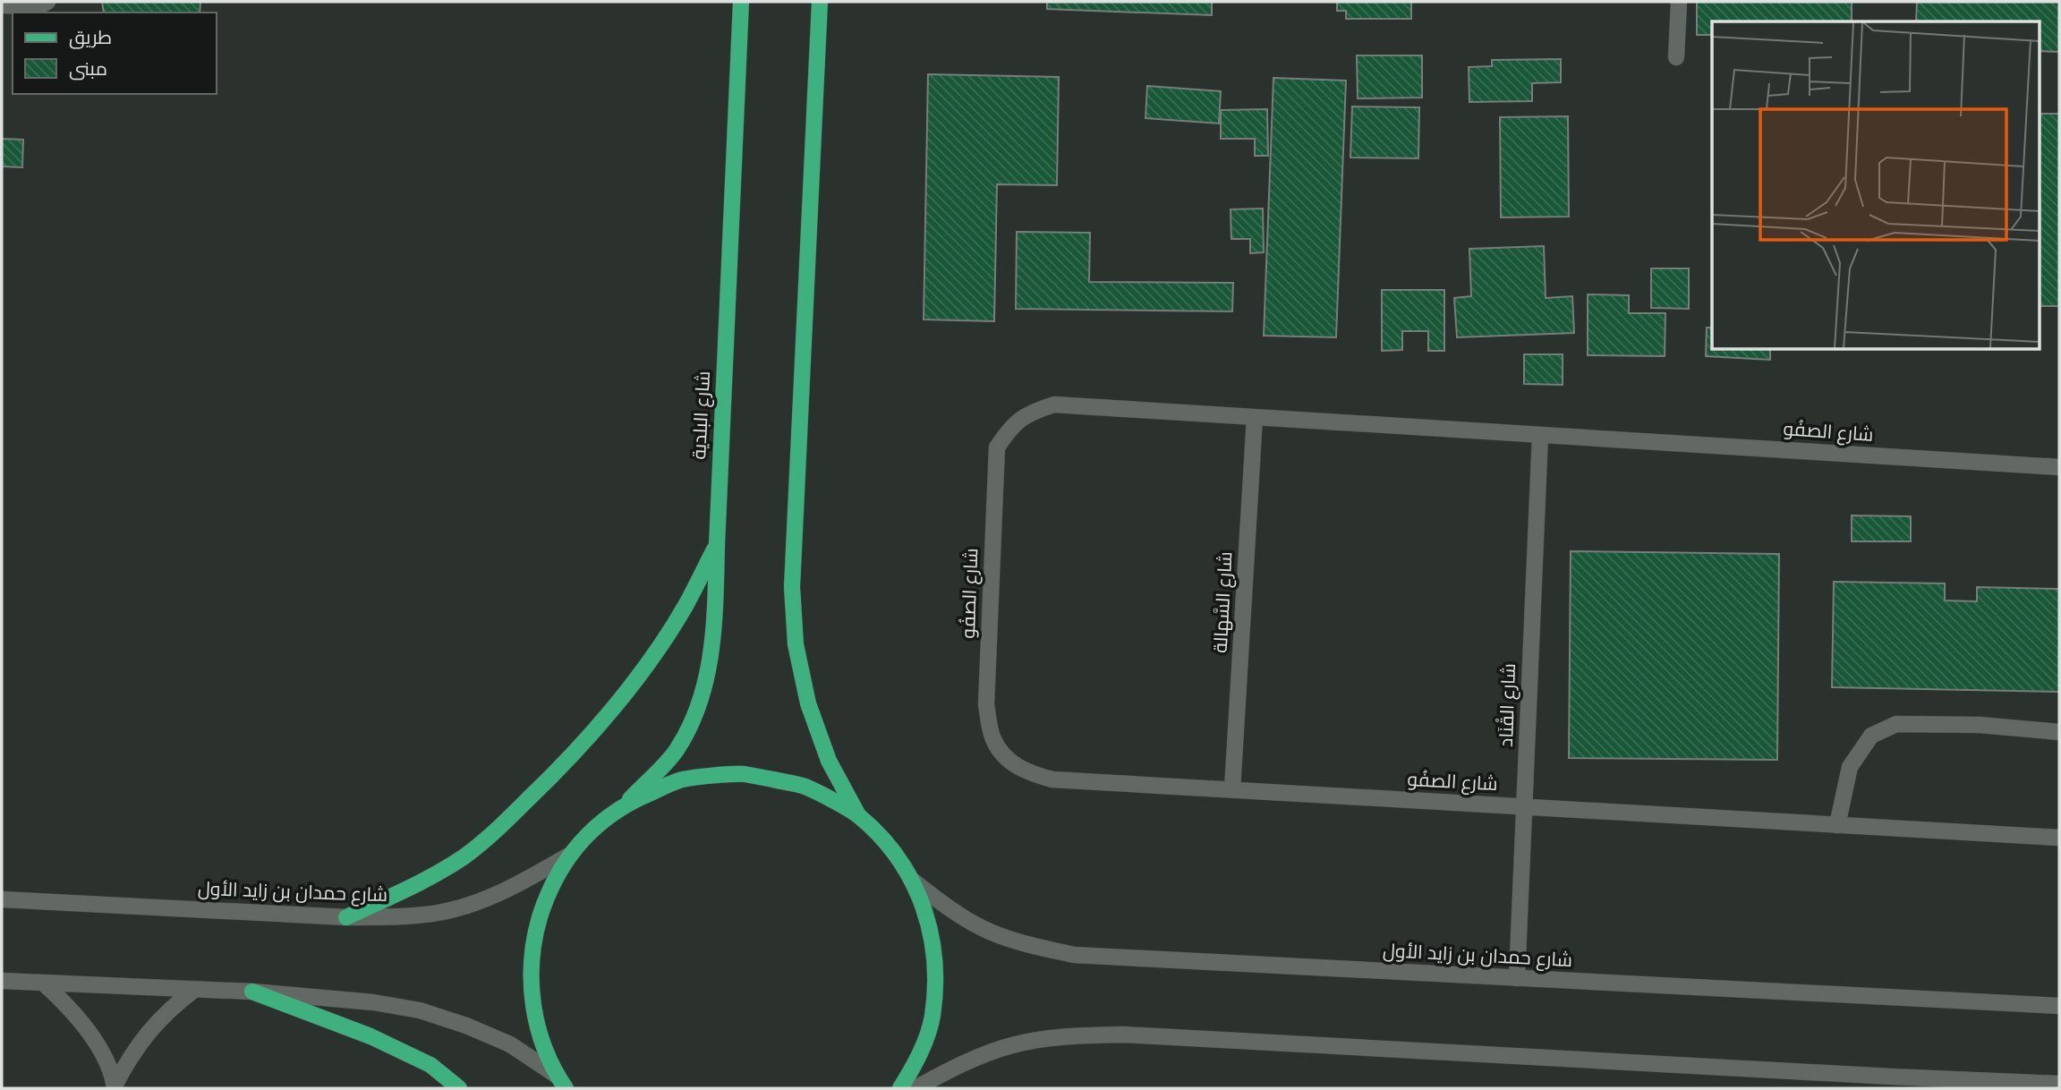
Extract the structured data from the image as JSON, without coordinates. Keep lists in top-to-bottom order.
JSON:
{
  "streets": {
    "main road": ["شارع البلدية"],
    "street": [
      "شارع الصفُو",
      "شارع السَّهالة",
      "شارع القْنَاد",
      "شارع حمدان بن زايد الأول"
    ]
  },
  "crossings": [
    ["شارع الصفُو", "شارع السَّهالة"],
    ["شارع الصفُو", "شارع القْنَاد"],
    ["شارع القْنَاد", "شارع حمدان بن زايد الأول"]
  ],
  "legend": ["طريق", "مبنى"]
}
